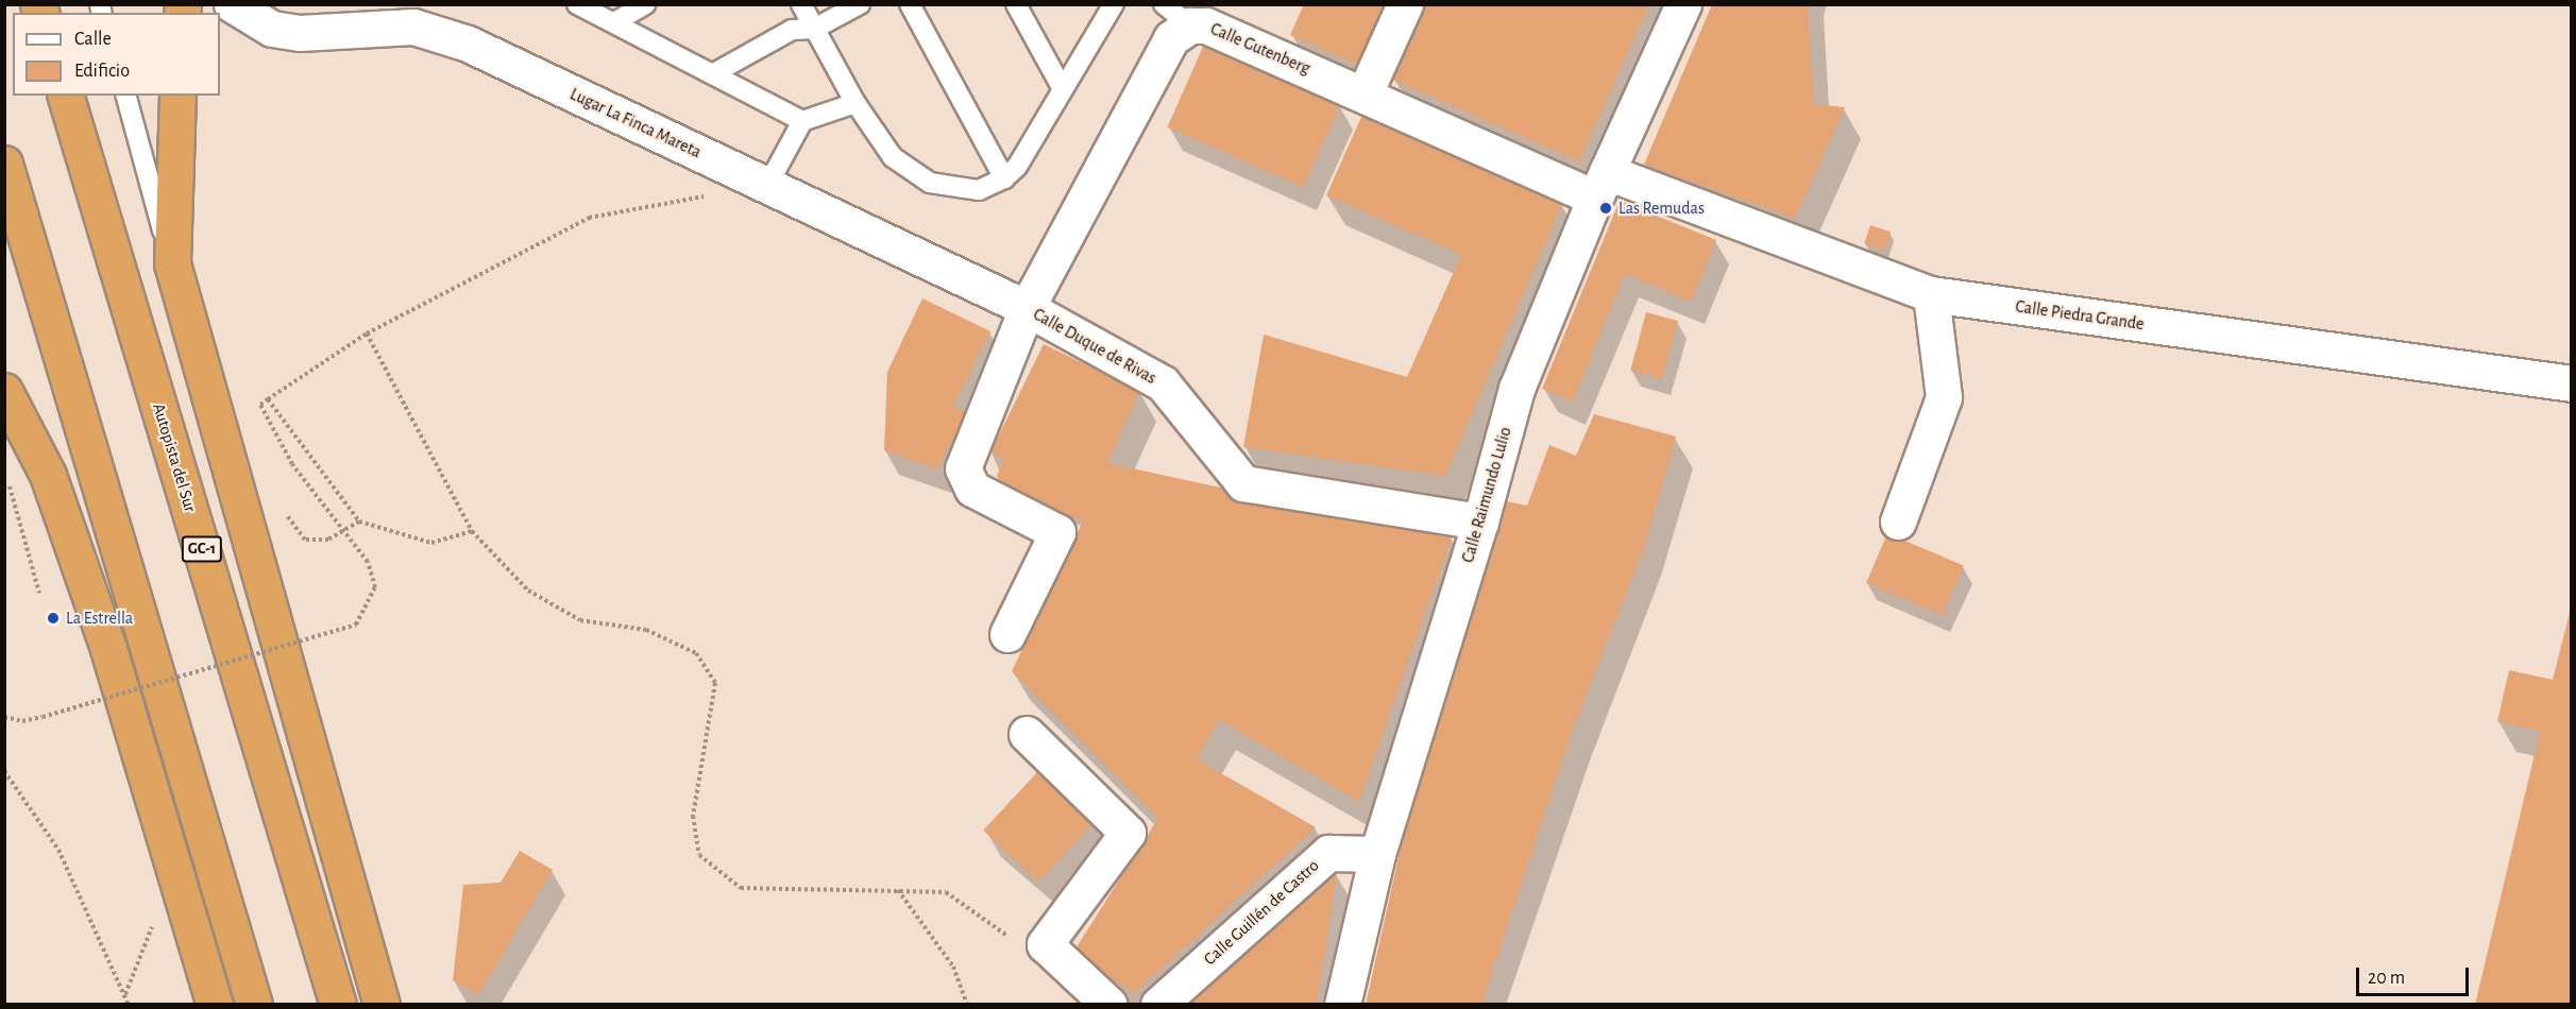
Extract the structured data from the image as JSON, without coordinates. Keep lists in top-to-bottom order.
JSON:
{
  "streets": {
    "highway": ["Autopista del Sur", "GC-1"],
    "street": [
      "Calle Gutenberg",
      "Lugar La Finca Mareta",
      "Calle Piedra Grande",
      "Calle Duque de Rivas",
      "Calle Raimundo Lulio",
      "Calle Guillén de Castro"
    ]
  },
  "crossings": [
    ["Calle Gutenberg", "Lugar La Finca Mareta"],
    ["Calle Gutenberg", "Calle Piedra Grande"],
    ["Calle Gutenberg", "Calle Duque de Rivas"],
    ["Calle Gutenberg", "Calle Raimundo Lulio"],
    ["Lugar La Finca Mareta", "Calle Duque de Rivas"],
    ["Calle Piedra Grande", "Calle Raimundo Lulio"],
    ["Calle Duque de Rivas", "Calle Raimundo Lulio"],
    ["Calle Raimundo Lulio", "Calle Guillén de Castro"]
  ],
  "places": ["Las Remudas", "La Estrella"],
  "legend": ["Calle", "Edificio"],
  "scale_bar": "20 m"
}
